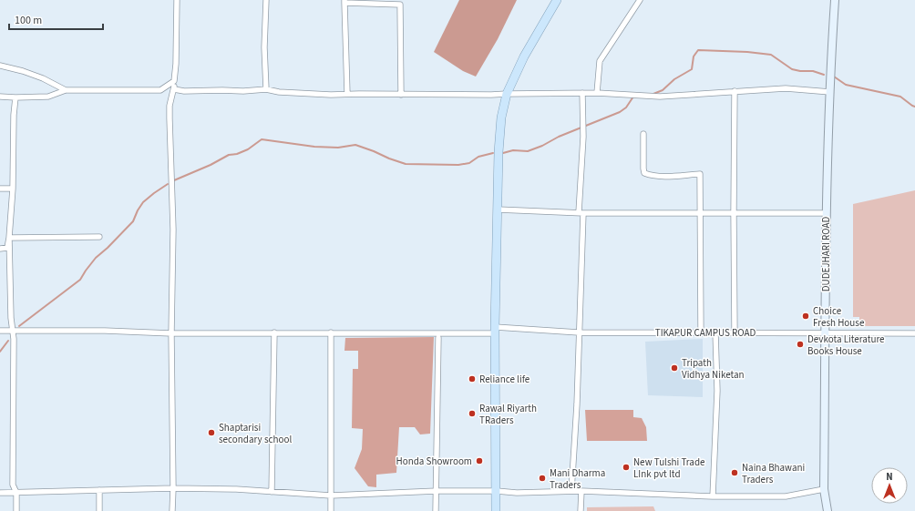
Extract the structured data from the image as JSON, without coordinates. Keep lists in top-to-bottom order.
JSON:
{
  "streets": {
    "street": ["DUDEJHARI ROAD", "TIKAPUR CAMPUS ROAD"]
  },
  "crossings": [
    ["DUDEJHARI ROAD", "TIKAPUR CAMPUS ROAD"]
  ],
  "places": [
    "Choice Fresh House",
    "Devkota Literature Books House",
    "Tripath Vidhya Niketan",
    "Reliance life",
    "Rawal Riyarth TRaders",
    "Shaptarisi secondary school",
    "Honda Showroom",
    "New Tulshi Trade LInk pvt ltd",
    "Naina Bhawani Traders",
    "Mani Dharma Traders"
  ],
  "scale_bar": "100 m",
  "north": "top"
}
